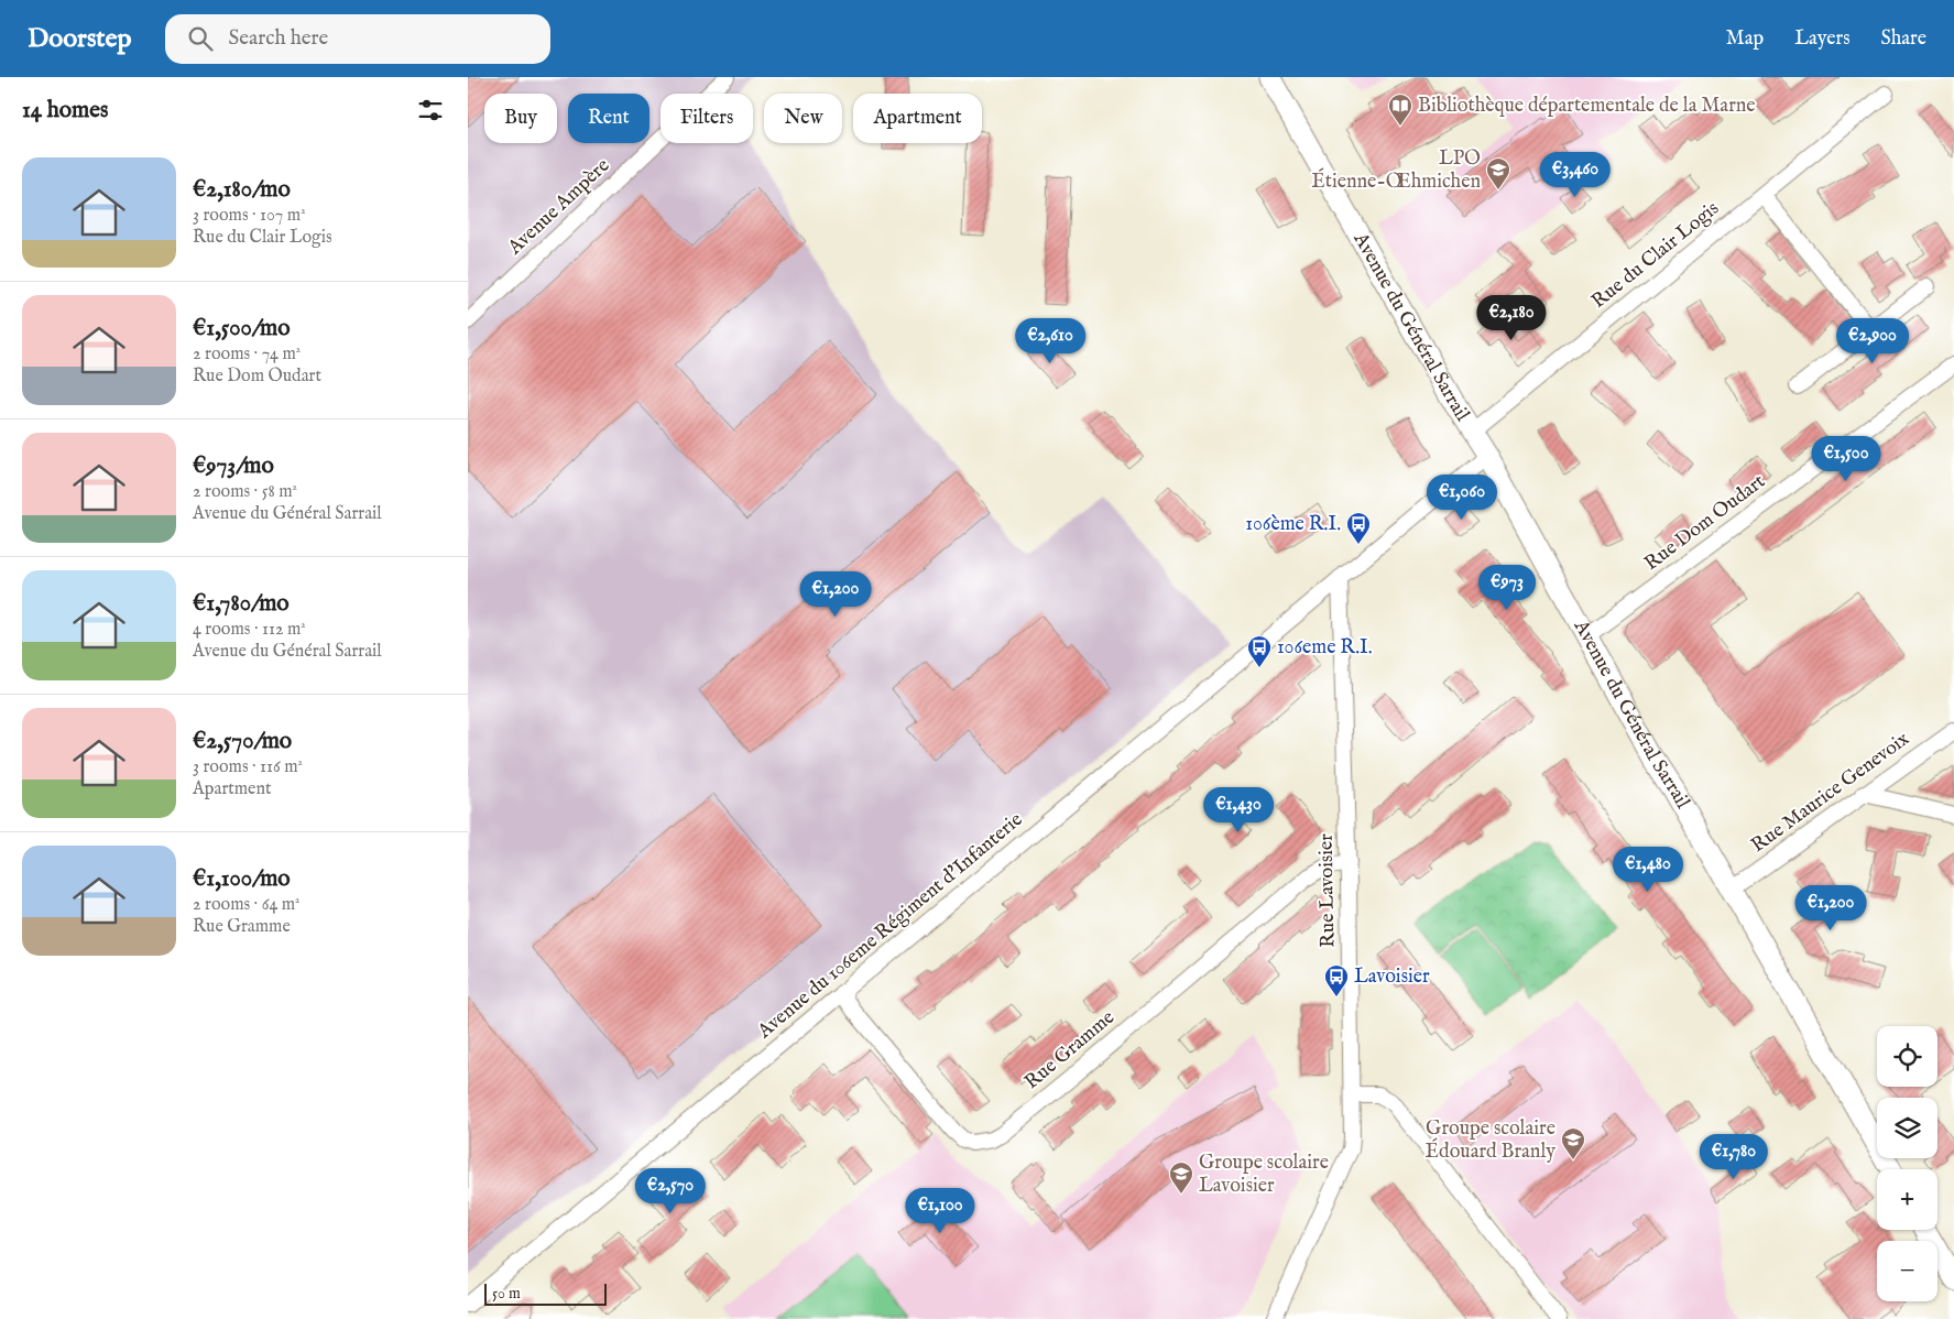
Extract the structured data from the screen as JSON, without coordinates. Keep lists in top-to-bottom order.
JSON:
{
  "streets": {
    "main road": ["Avenue du Général Sarrail"],
    "street": [
      "Avenue Ampère",
      "Rue du Clair Logis",
      "Rue Dom Oudart",
      "Rue Maurice Genevoix",
      "Rue Lavoisier",
      "Avenue du 106eme Régiment d'Infanterie",
      "Rue Gramme"
    ]
  },
  "crossings": [
    ["Rue du Clair Logis", "Avenue du Général Sarrail"],
    ["Avenue du Général Sarrail", "Rue Dom Oudart"],
    ["Avenue du Général Sarrail", "Rue Maurice Genevoix"],
    ["Avenue du Général Sarrail", "Avenue du 106eme Régiment d'Infanterie"],
    ["Rue Lavoisier", "Avenue du 106eme Régiment d'Infanterie"],
    ["Rue Lavoisier", "Rue Gramme"],
    ["Avenue du 106eme Régiment d'Infanterie", "Rue Gramme"]
  ],
  "places": {
    "library": ["Bibliothèque départementale de la Marne"],
    "school or university": ["LPO Étienne-Œhmichen", "Groupe scolaire Édouard Branly", "Groupe scolaire Lavoisier"],
    "bus stop": ["106ème R.I.", "106eme R.I.", "Lavoisier"]
  },
  "scale_bar": "50 m",
  "page": {
    "header": "Doorstep",
    "search": "Search here",
    "nav": ["Map", "Layers", "Share"],
    "heading": "14 homes",
    "chip": [
      "Buy",
      "Rent",
      "Filters",
      "New",
      "Apartment"
    ],
    "list": [
      {
        "name": "€2,180/mo",
        "note": "3 rooms · 107 m² · Rue du Clair Logis"
      },
      {
        "name": "€1,500/mo",
        "note": "2 rooms · 74 m² · Rue Dom Oudart"
      },
      {
        "name": "€973/mo",
        "note": "2 rooms · 58 m² · Avenue du Général Sarrail"
      },
      {
        "name": "€1,780/mo",
        "note": "4 rooms · 112 m² · Avenue du Général Sarrail"
      },
      {
        "name": "€2,570/mo",
        "note": "3 rooms · 116 m² · Apartment"
      },
      {
        "name": "€1,100/mo",
        "note": "2 rooms · 64 m² · Rue Gramme"
      }
    ],
    "price": [
      "€3,460",
      "€2,180",
      "€2,610",
      "€2,900",
      "€1,500",
      "€1,060",
      "€973",
      "€1,200",
      "€1,430",
      "€1,480",
      "€1,200",
      "€1,780",
      "€2,570",
      "€1,100"
    ],
    "map_buttons": ["+", "−"],
    "scale": "50 m"
  }
}
